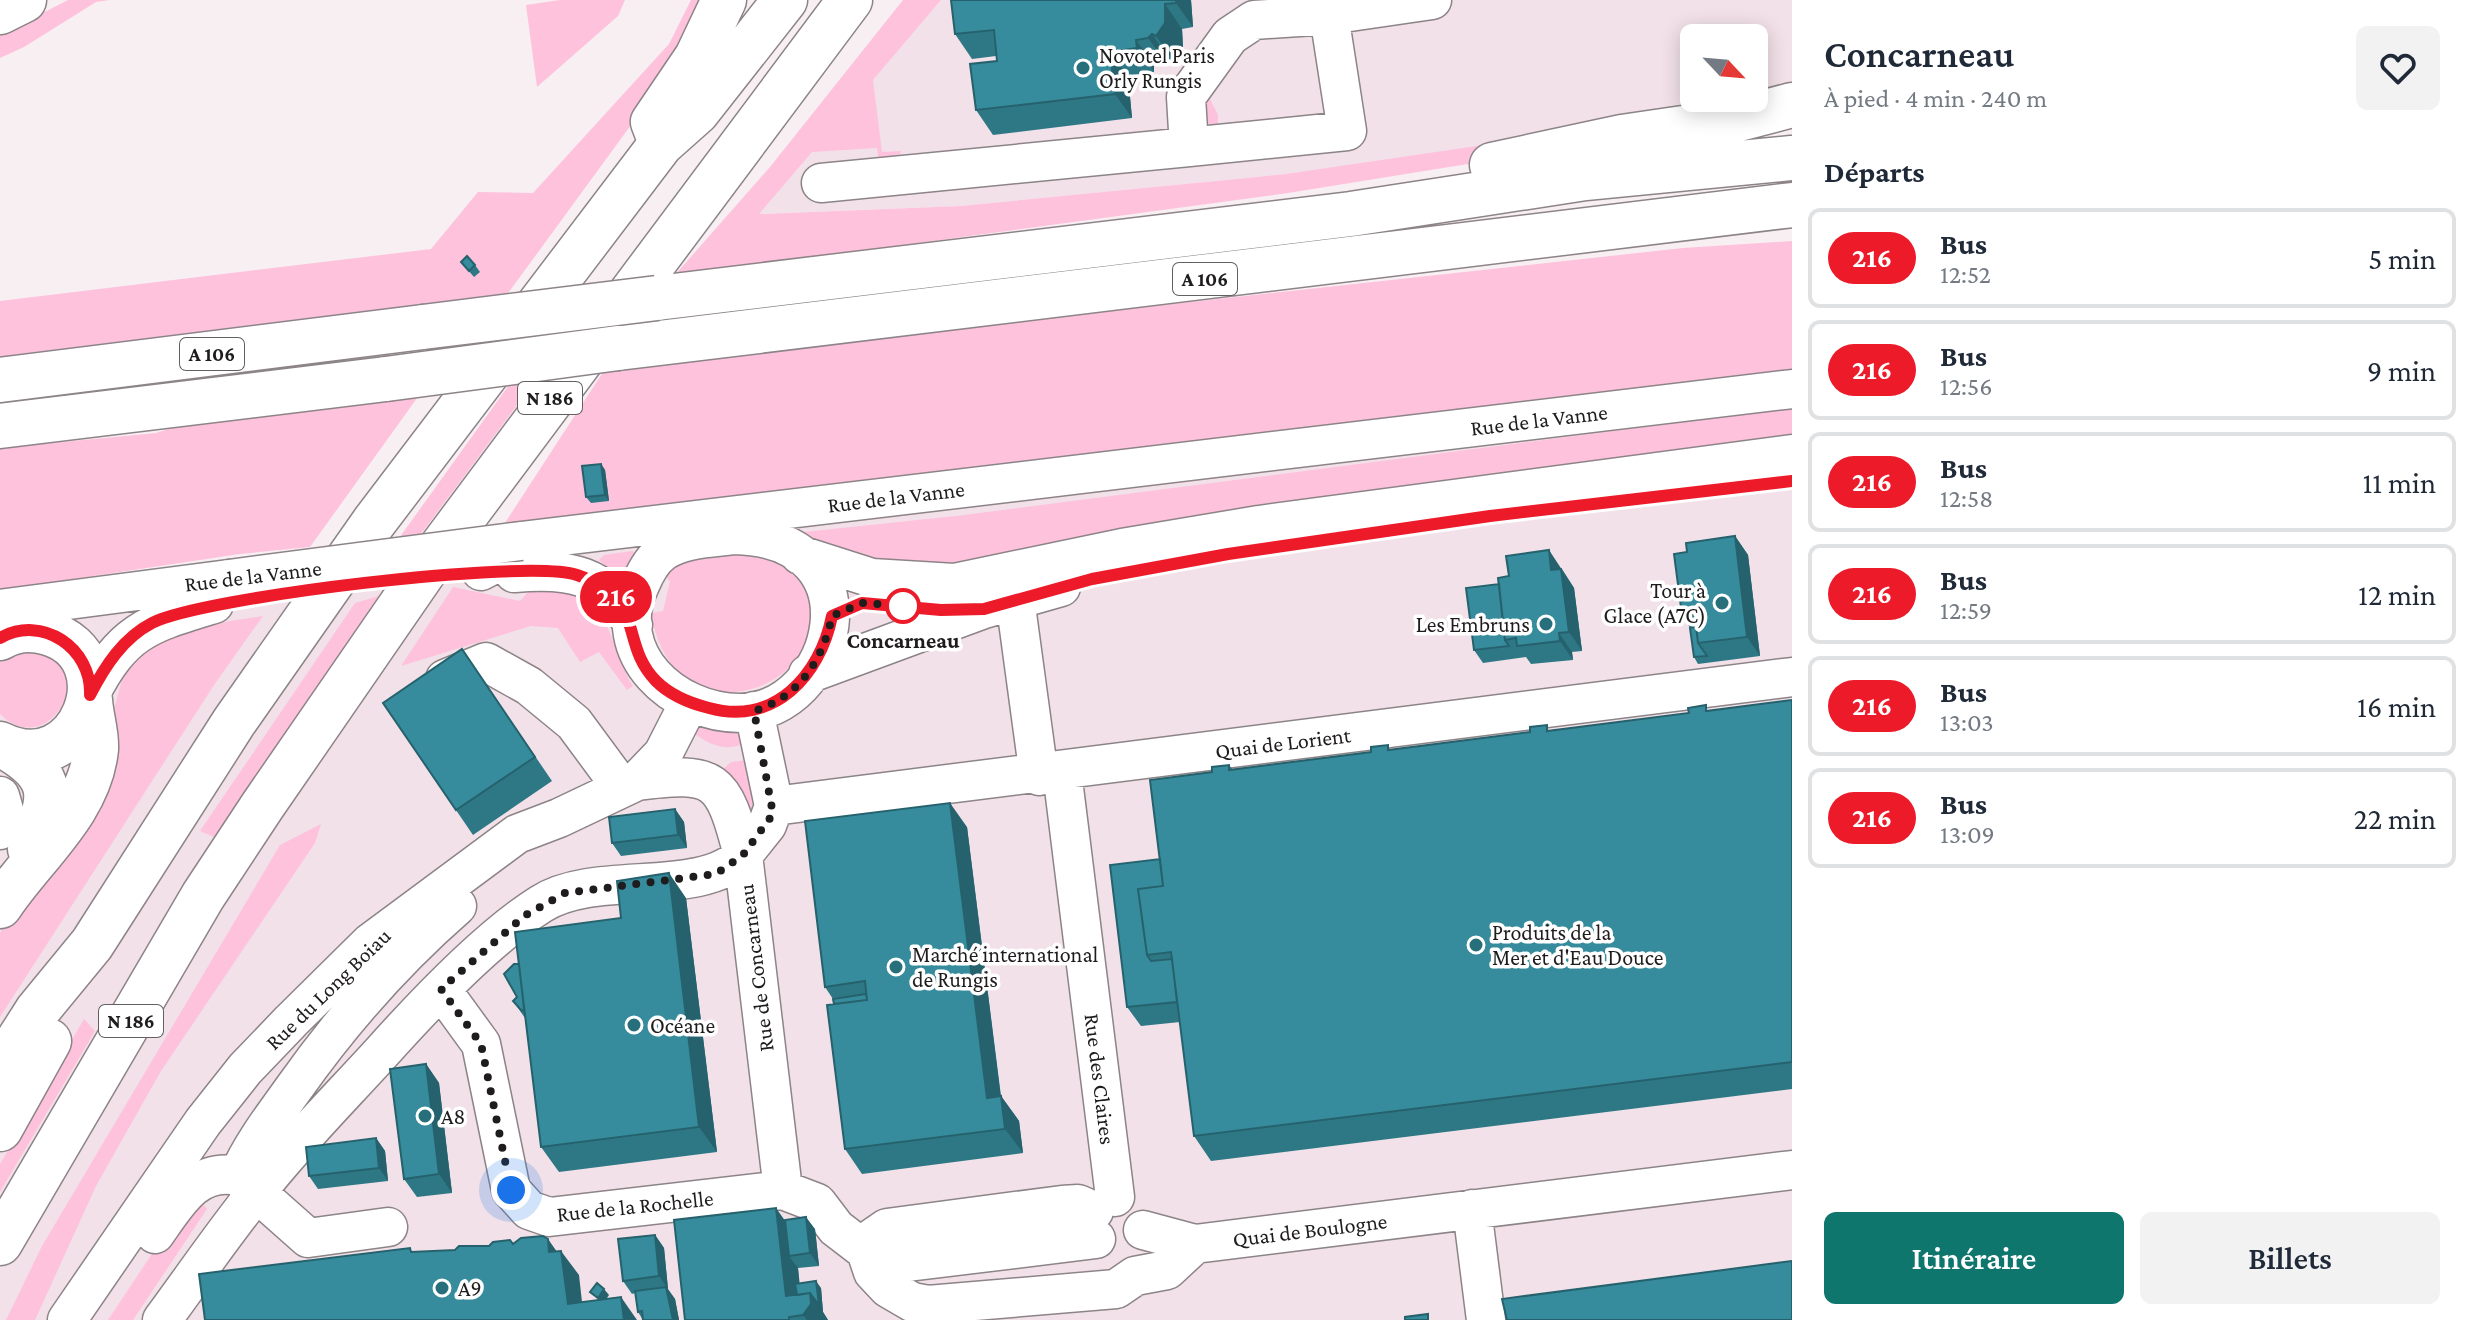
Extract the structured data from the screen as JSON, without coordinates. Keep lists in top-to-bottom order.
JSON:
{
  "streets": {
    "main road": ["A 106", "N 186"],
    "street": [
      "Rue de la Vanne",
      "Quai de Lorient",
      "Rue de Concarneau",
      "Rue du Long Boiau",
      "Rue des Claires",
      "Rue de la Rochelle",
      "Quai de Boulogne"
    ]
  },
  "crossings": [
    ["Quai de Lorient", "Rue de Concarneau"],
    ["Quai de Lorient", "Rue des Claires"],
    ["Rue de Concarneau", "Rue de la Rochelle"]
  ],
  "places": [
    "Novotel Paris Orly Rungis",
    "Tour à Glace (A7C)",
    "Concarneau",
    "Les Embruns",
    "Produits de la Mer et d'Eau Douce",
    "Marché international de Rungis",
    "Océane",
    "A8",
    "A9"
  ],
  "lines": ["bus line 216"],
  "north": "bottom right",
  "page": {
    "on_map": "216",
    "heading": [
      ["Concarneau", "À pied · 4 min · 240 m"],
      "Départs"
    ],
    "list": [
      {
        "mark": "216",
        "name": "Bus",
        "note": "12:52",
        "value": "5 min"
      },
      {
        "mark": "216",
        "name": "Bus",
        "note": "12:56",
        "value": "9 min"
      },
      {
        "mark": "216",
        "name": "Bus",
        "note": "12:58",
        "value": "11 min"
      },
      {
        "mark": "216",
        "name": "Bus",
        "note": "12:59",
        "value": "12 min"
      },
      {
        "mark": "216",
        "name": "Bus",
        "note": "13:03",
        "value": "16 min"
      },
      {
        "mark": "216",
        "name": "Bus",
        "note": "13:09",
        "value": "22 min"
      }
    ],
    "buttons": ["Itinéraire", "Billets"]
  }
}
